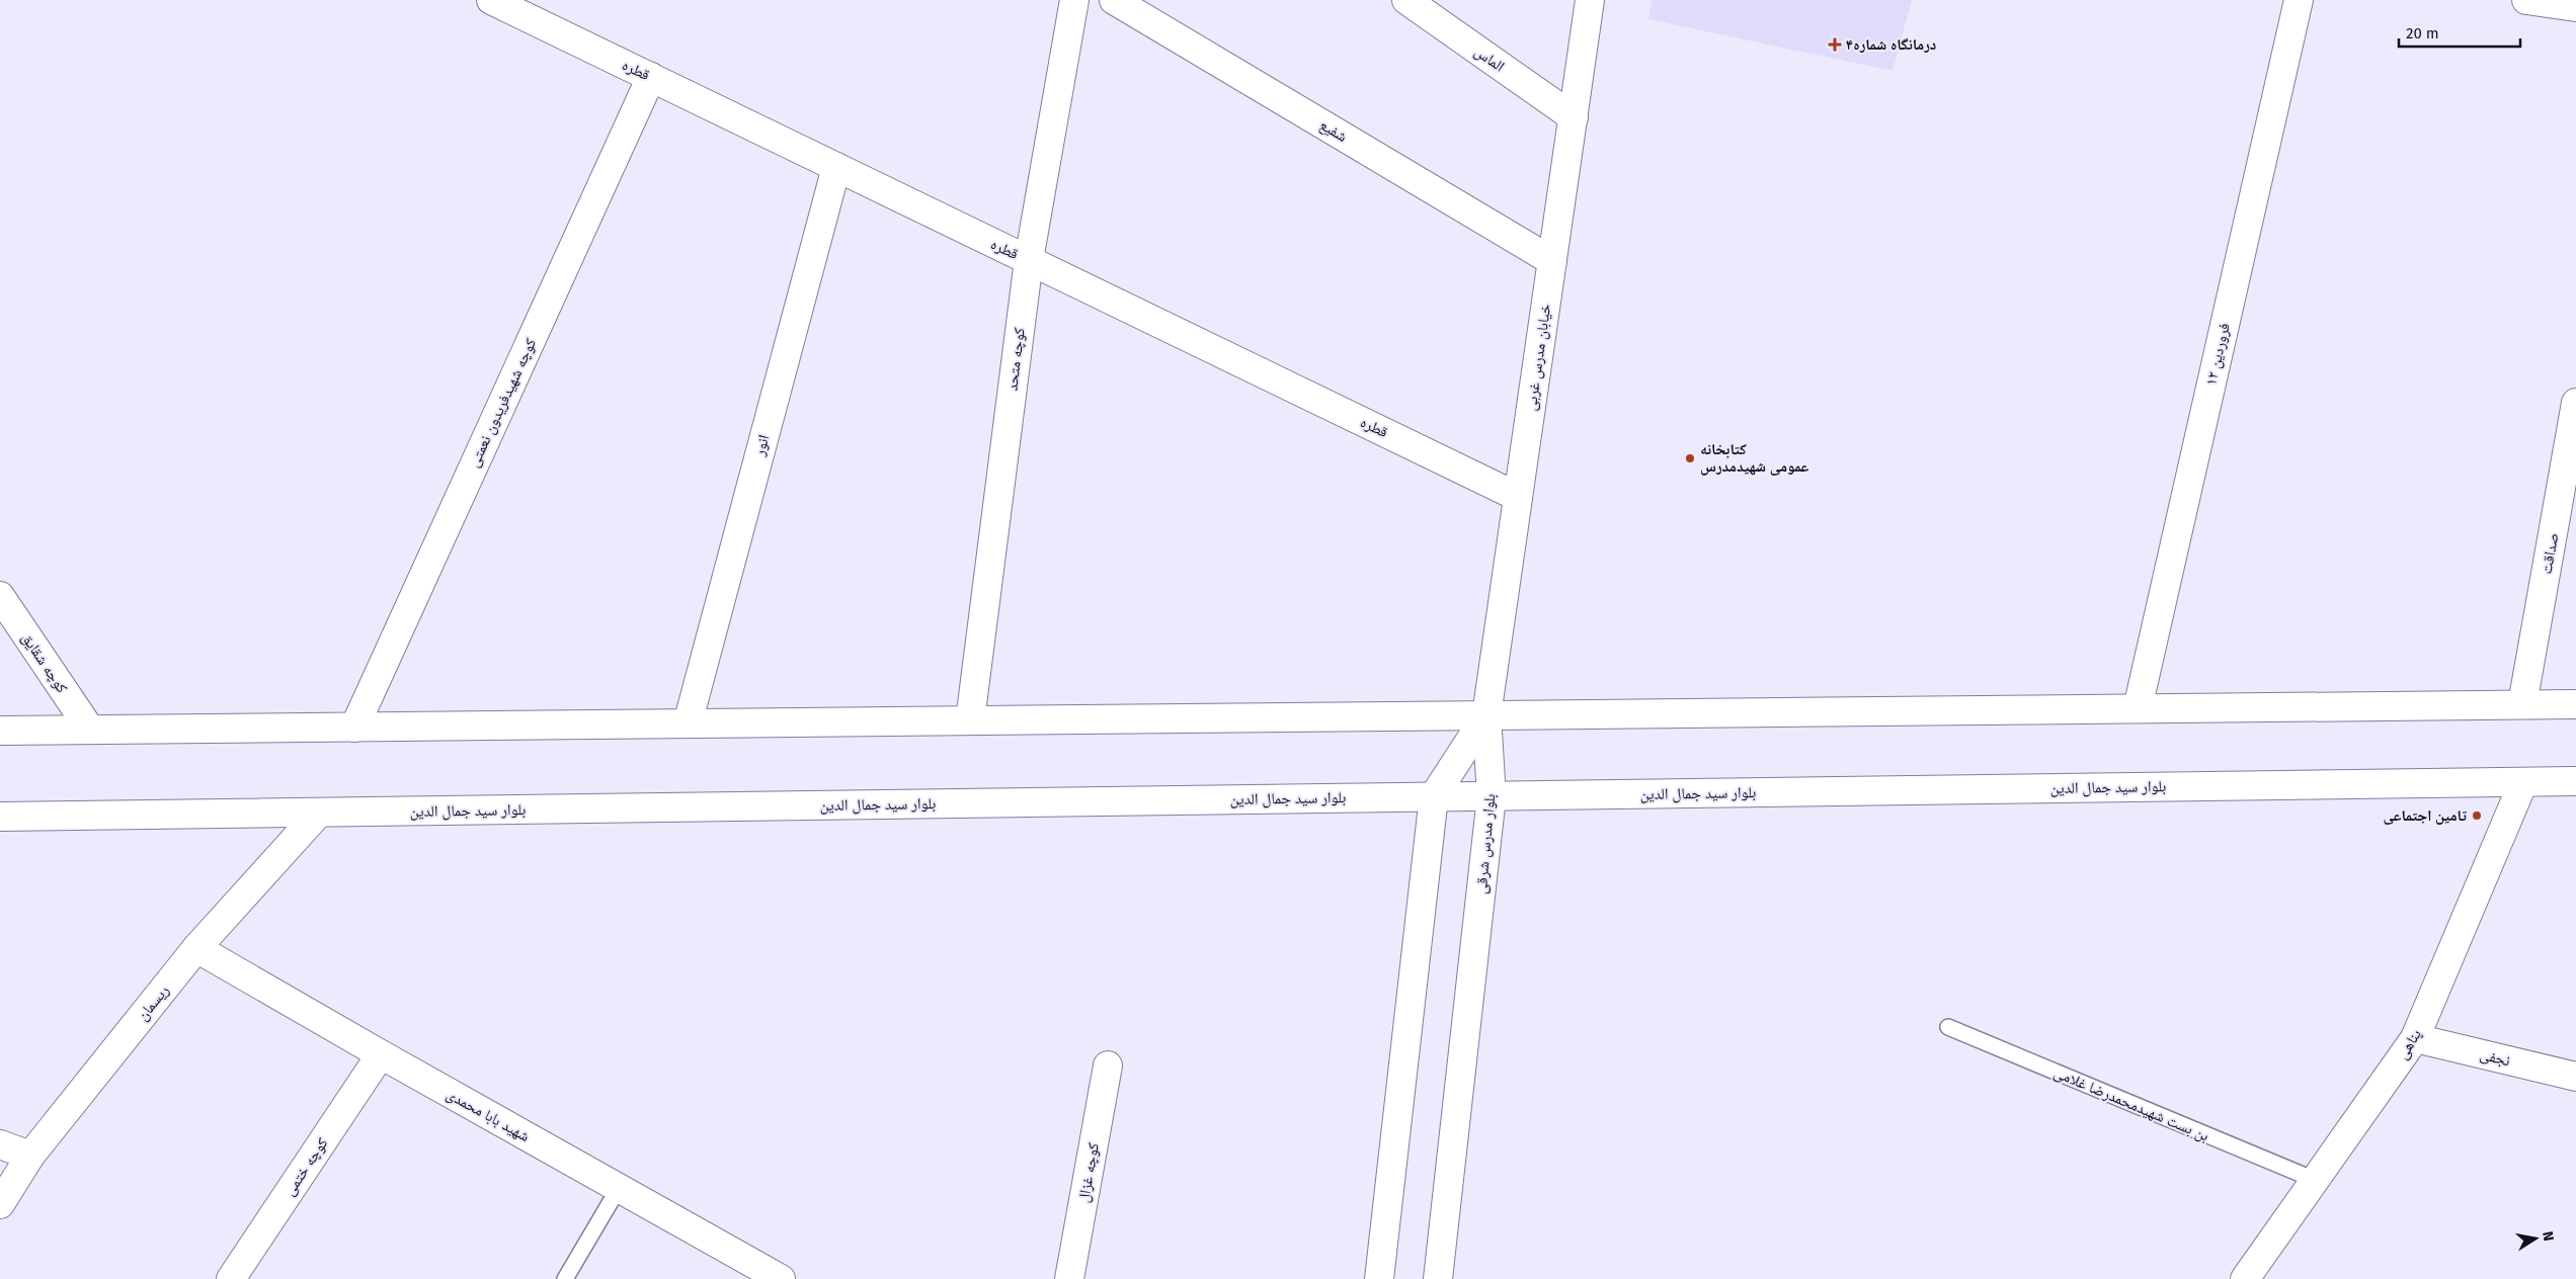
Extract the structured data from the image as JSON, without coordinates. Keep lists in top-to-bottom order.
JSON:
{
  "streets": {
    "street": [
      "الماس",
      "قطره",
      "شفیع",
      "۱۲ فروردین",
      "خیابان مدرس غربی",
      "کوچه متحد",
      "کوچه شهیدفریدون نعمتی",
      "انور",
      "صداقت",
      "کوچه شقایق",
      "بلوار سید جمال الدین",
      "بلوار مدرس شرقی",
      "ریسمان",
      "پناهی",
      "نجفی",
      "شهید بابا محمدی",
      "کوچه ختمی",
      "کوچه غزال"
    ],
    "lane": ["بن بست شهیدمحمدرضا غلامی"]
  },
  "crossings": [
    ["الماس", "خیابان مدرس غربی"],
    ["قطره", "خیابان مدرس غربی"],
    ["قطره", "کوچه متحد"],
    ["قطره", "کوچه شهیدفریدون نعمتی"],
    ["قطره", "انور"],
    ["شفیع", "خیابان مدرس غربی"],
    ["خیابان مدرس غربی", "بلوار مدرس شرقی"],
    ["بلوار سید جمال الدین", "بلوار مدرس شرقی"],
    ["بلوار سید جمال الدین", "ریسمان"],
    ["بلوار سید جمال الدین", "پناهی"],
    ["ریسمان", "شهید بابا محمدی"],
    ["پناهی", "نجفی"],
    ["پناهی", "بن بست شهیدمحمدرضا غلامی"],
    ["شهید بابا محمدی", "کوچه ختمی"]
  ],
  "places": {
    "health": ["درمانگاه شماره۴"],
    "other": ["کتابخانه عمومی شهیدمدرس", "تامین اجتماعی"]
  },
  "scale_bar": "20 m",
  "north": "right"
}
